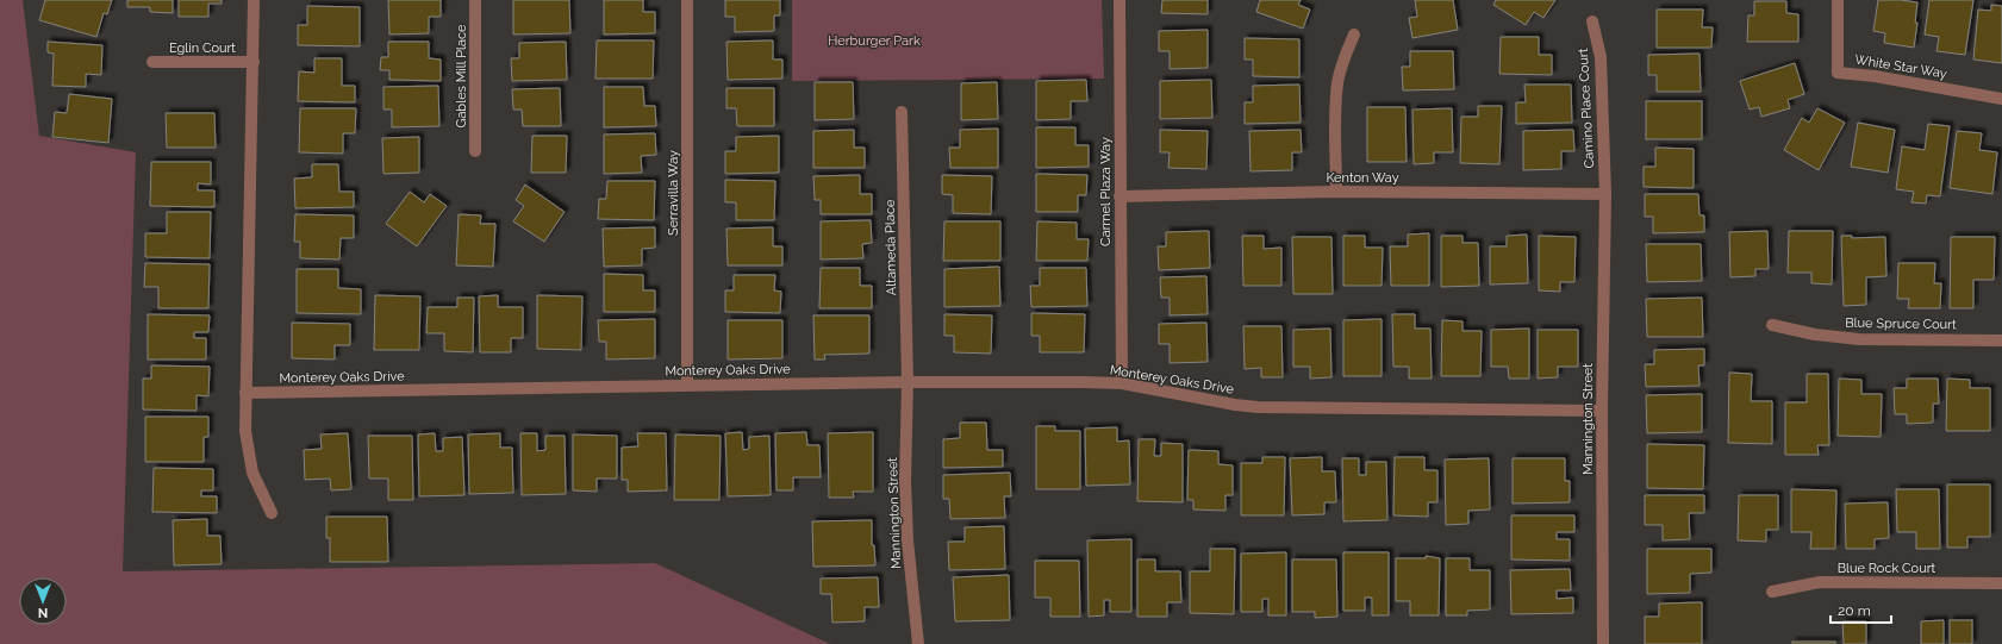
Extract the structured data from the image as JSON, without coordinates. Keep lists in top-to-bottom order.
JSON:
{
  "streets": {
    "street": [
      "Eglin Court",
      "White Star Way",
      "Gables Mill Place",
      "Camino Place Court",
      "Kenton Way",
      "Carmel Plaza Way",
      "Serravilla Way",
      "Altameda Place",
      "Blue Spruce Court",
      "Monterey Oaks Drive",
      "Mannington Street",
      "Blue Rock Court"
    ]
  },
  "crossings": [
    ["Camino Place Court", "Kenton Way"],
    ["Camino Place Court", "Mannington Street"],
    ["Kenton Way", "Carmel Plaza Way"],
    ["Kenton Way", "Mannington Street"],
    ["Carmel Plaza Way", "Monterey Oaks Drive"],
    ["Serravilla Way", "Monterey Oaks Drive"],
    ["Altameda Place", "Monterey Oaks Drive"],
    ["Altameda Place", "Mannington Street"],
    ["Monterey Oaks Drive", "Mannington Street"]
  ],
  "parks": ["Herburger Park"],
  "scale_bar": "20 m",
  "north": "bottom"
}
